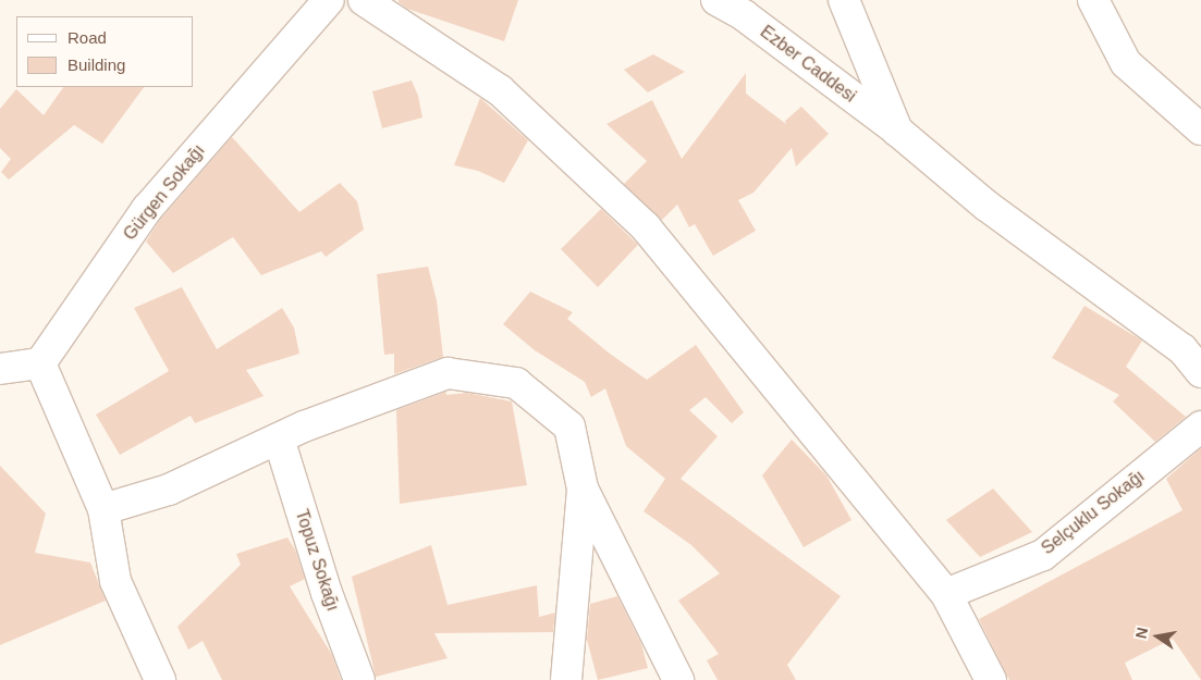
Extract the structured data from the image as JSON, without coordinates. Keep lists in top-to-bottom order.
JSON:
{
  "streets": {
    "street": [
      "Ezber Caddesi",
      "Gürgen Sokağı",
      "Selçuklu Sokağı",
      "Topuz Sokağı"
    ]
  },
  "legend": ["Road", "Building"],
  "north": "left"
}
